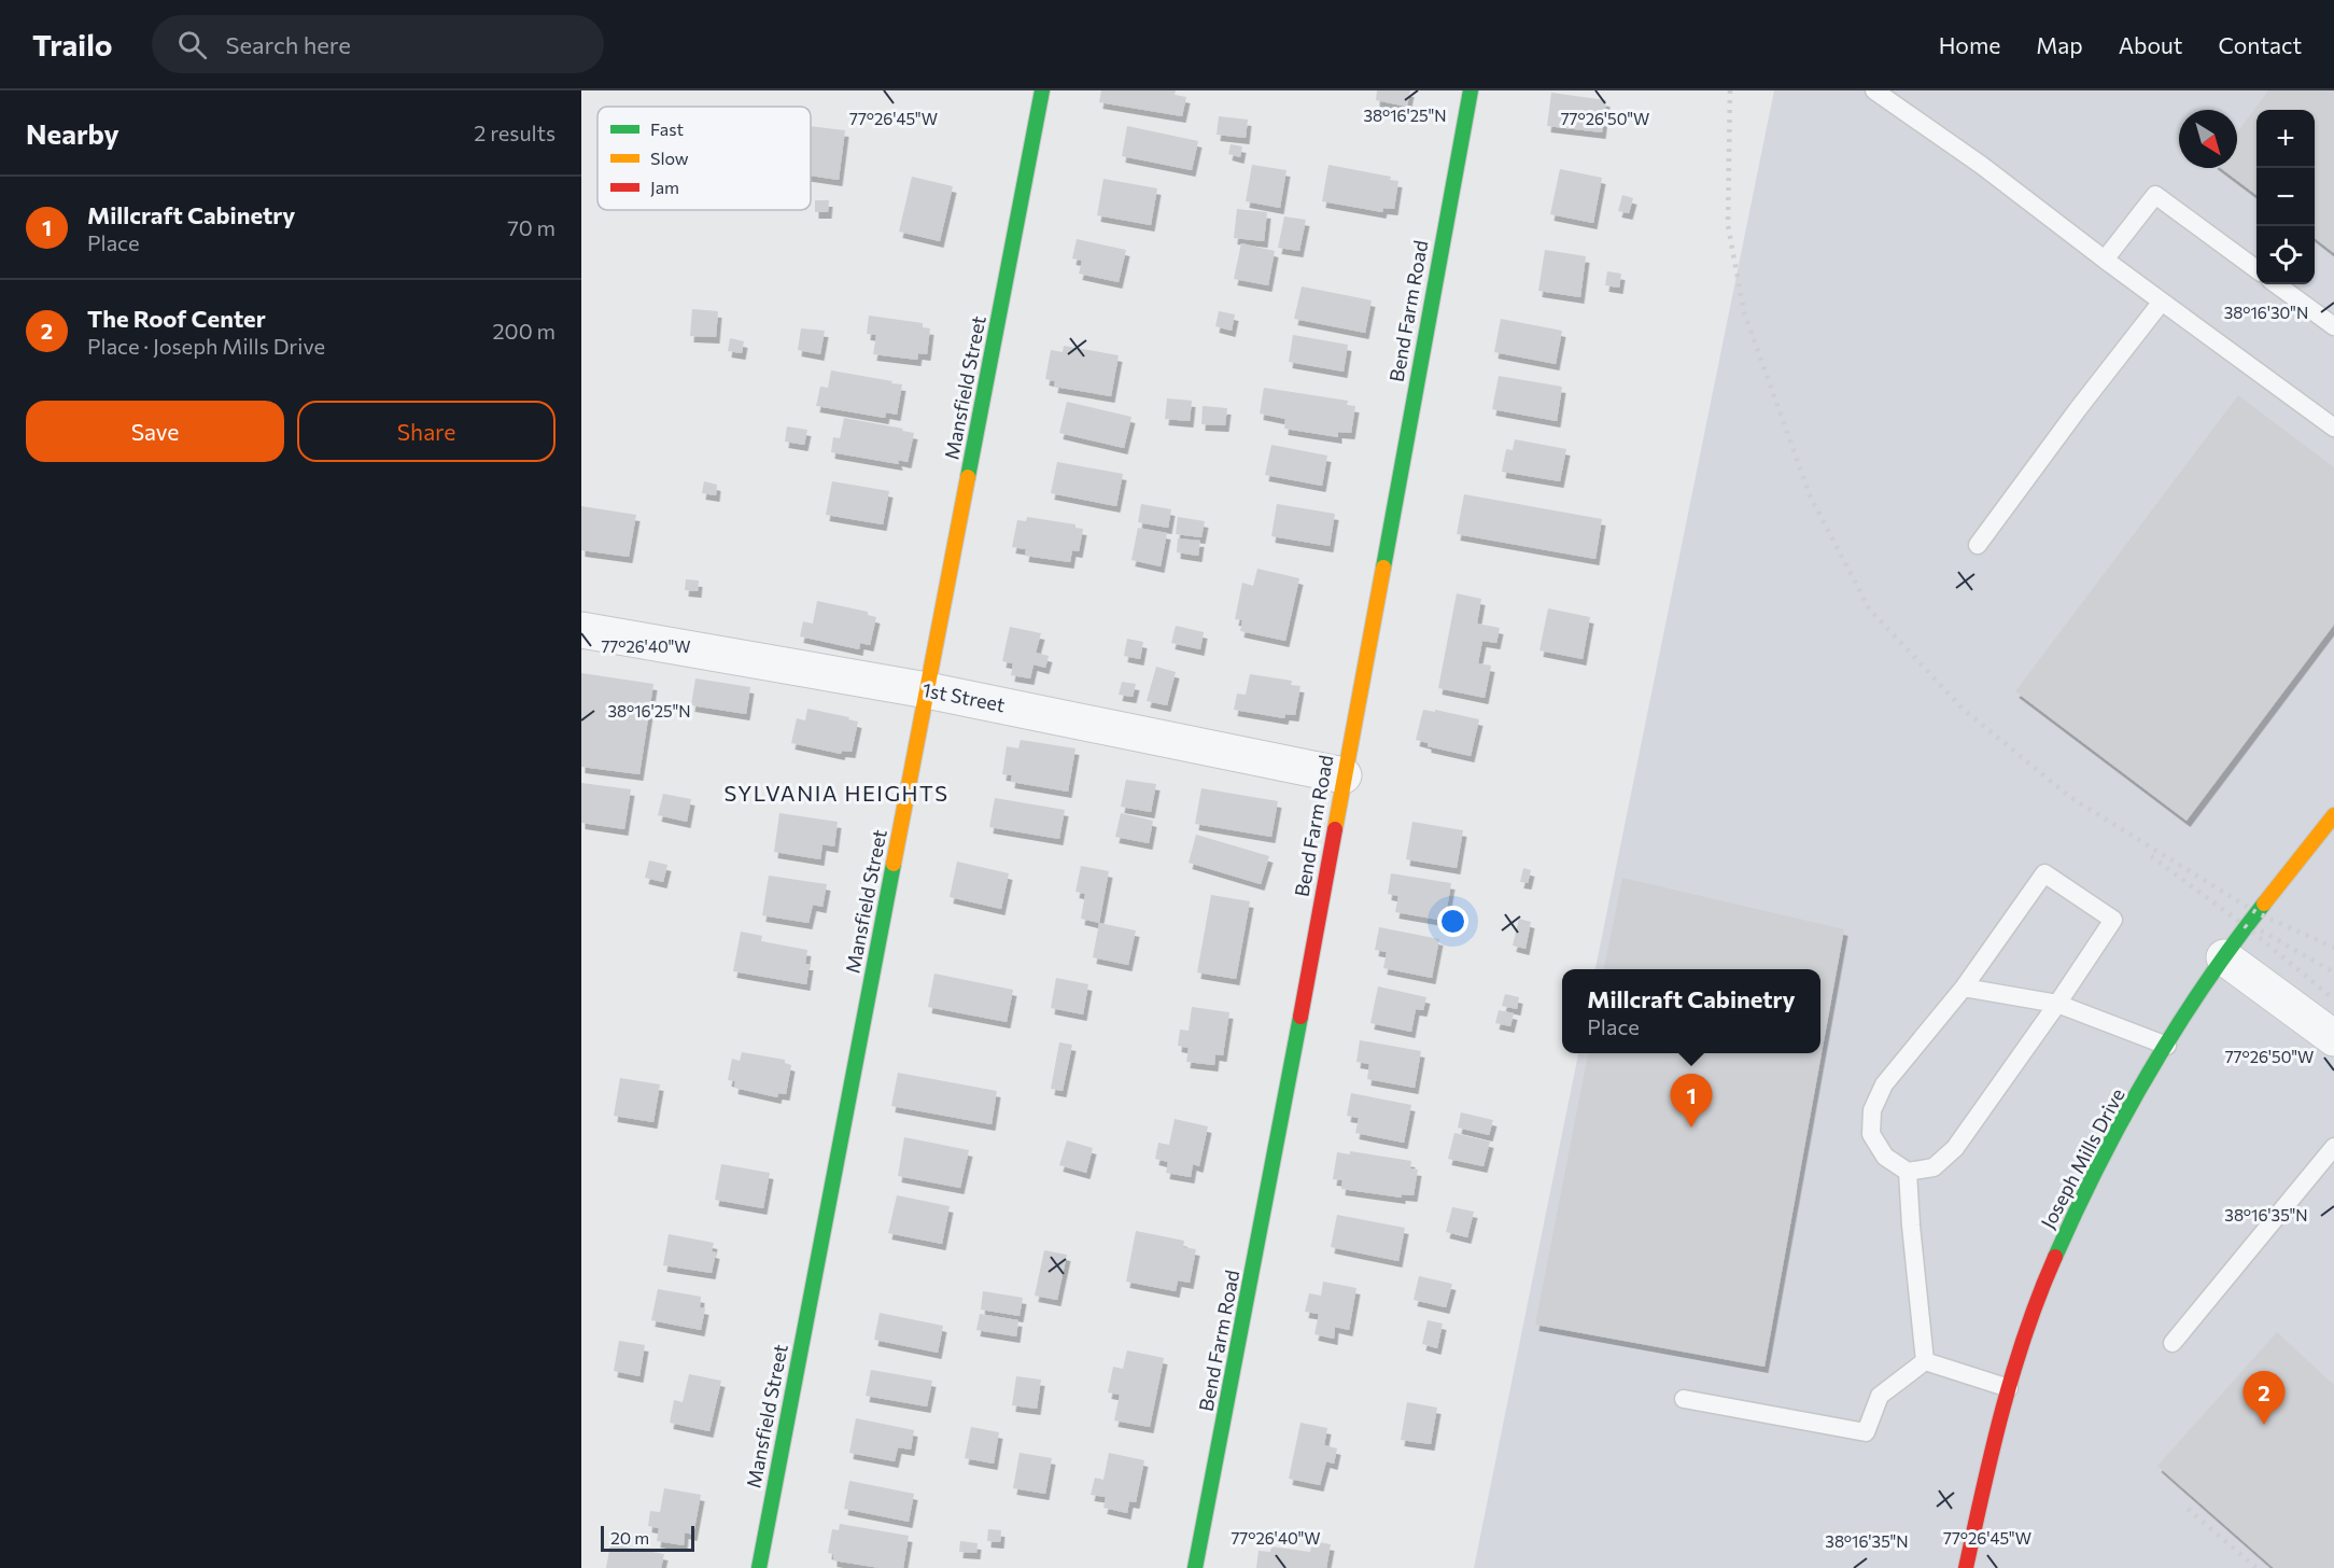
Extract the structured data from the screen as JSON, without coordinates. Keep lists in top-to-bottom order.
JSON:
{
  "streets": {
    "street": [
      "Bend Farm Road",
      "Mansfield Street",
      "1st Street",
      "Joseph Mills Drive"
    ]
  },
  "crossings": [
    ["Bend Farm Road", "1st Street"],
    ["Mansfield Street", "1st Street"]
  ],
  "districts": ["SYLVANIA HEIGHTS"],
  "legend": ["Fast", "Slow", "Jam"],
  "scale_bar": "20 m",
  "north": "bottom right",
  "page": {
    "header": "Trailo",
    "search": "Search here",
    "nav": [
      "Home",
      "Map",
      "About",
      "Contact"
    ],
    "heading": ["Nearby", "2 results"],
    "map_buttons": ["+", "−"],
    "list": [
      {
        "mark": "1",
        "name": "Millcraft Cabinetry",
        "note": "Place",
        "value": "70 m"
      },
      {
        "mark": "2",
        "name": "The Roof Center",
        "note": "Place · Joseph Mills Drive",
        "value": "200 m"
      }
    ],
    "buttons": ["Save", "Share"],
    "popup": ["Millcraft Cabinetry", "Place"],
    "pins": ["1", "2"],
    "scale": "20 m"
  },
  "coordinates": [
    "38°16'25\"N",
    "77°26'50\"W",
    "77°26'45\"W",
    "38°16'30\"N",
    "77°26'40\"W",
    "38°16'35\"N"
  ]
}
